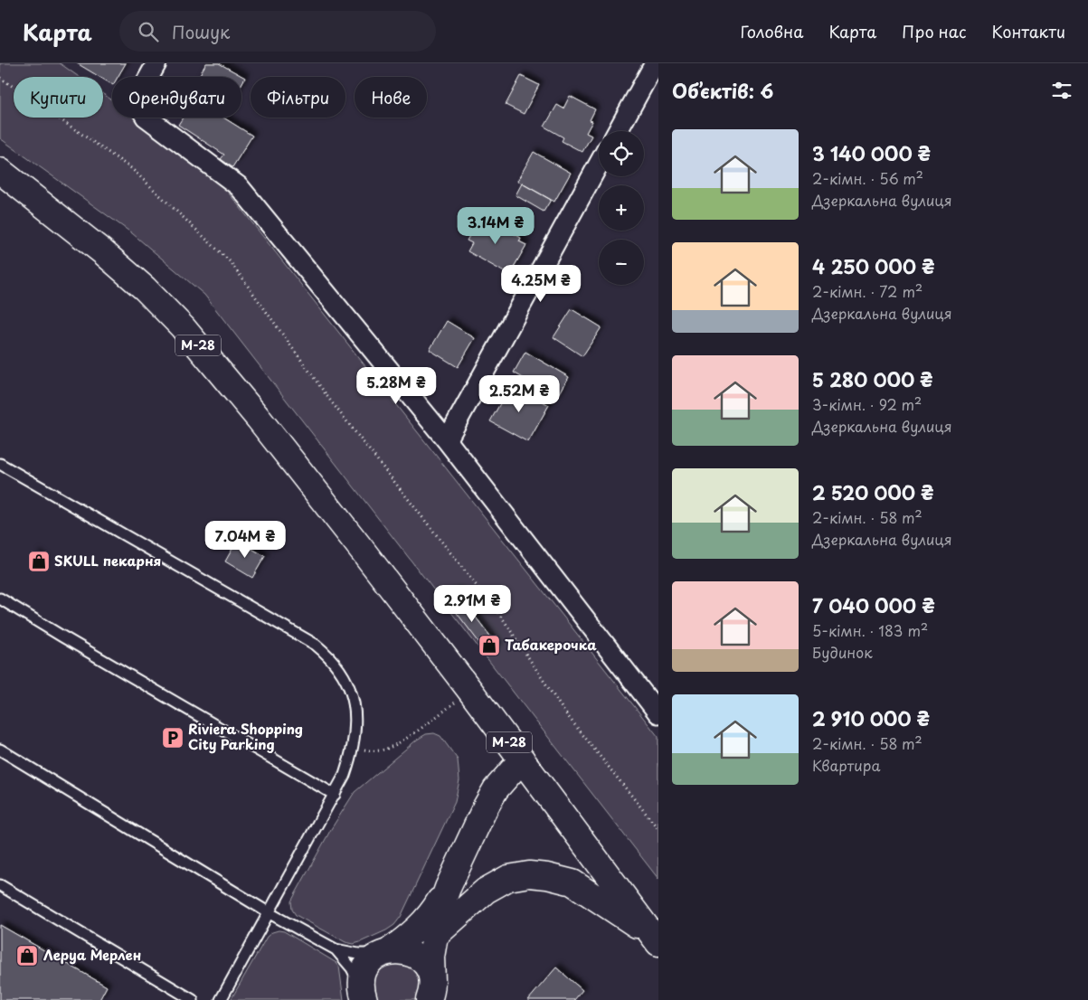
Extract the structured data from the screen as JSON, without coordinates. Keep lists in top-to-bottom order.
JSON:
{
  "streets": {
    "main road": ["М-28"]
  },
  "places": {
    "shop": ["SKULL пекарня", "Табакерочка", "Леруа Мерлен"],
    "parking": ["Riviera Shopping City Parking"]
  },
  "page": {
    "header": "Карта",
    "search": "Пошук",
    "nav": [
      "Головна",
      "Карта",
      "Про нас",
      "Контакти"
    ],
    "heading": "Об’єктів: 6",
    "chip": [
      "Купити",
      "Орендувати",
      "Фільтри",
      "Нове"
    ],
    "list": [
      {
        "name": "3 140 000 ₴",
        "note": "2-кімн. · 56 m² · Дзеркальна вулиця"
      },
      {
        "name": "4 250 000 ₴",
        "note": "2-кімн. · 72 m² · Дзеркальна вулиця"
      },
      {
        "name": "5 280 000 ₴",
        "note": "3-кімн. · 92 m² · Дзеркальна вулиця"
      },
      {
        "name": "2 520 000 ₴",
        "note": "2-кімн. · 58 m² · Дзеркальна вулиця"
      },
      {
        "name": "7 040 000 ₴",
        "note": "5-кімн. · 183 m² · Будинок"
      },
      {
        "name": "2 910 000 ₴",
        "note": "2-кімн. · 58 m² · Квартира"
      }
    ],
    "map_buttons": ["+", "−"],
    "price": [
      "3.14M ₴",
      "4.25M ₴",
      "5.28M ₴",
      "2.52M ₴",
      "7.04M ₴",
      "2.91M ₴"
    ]
  }
}
